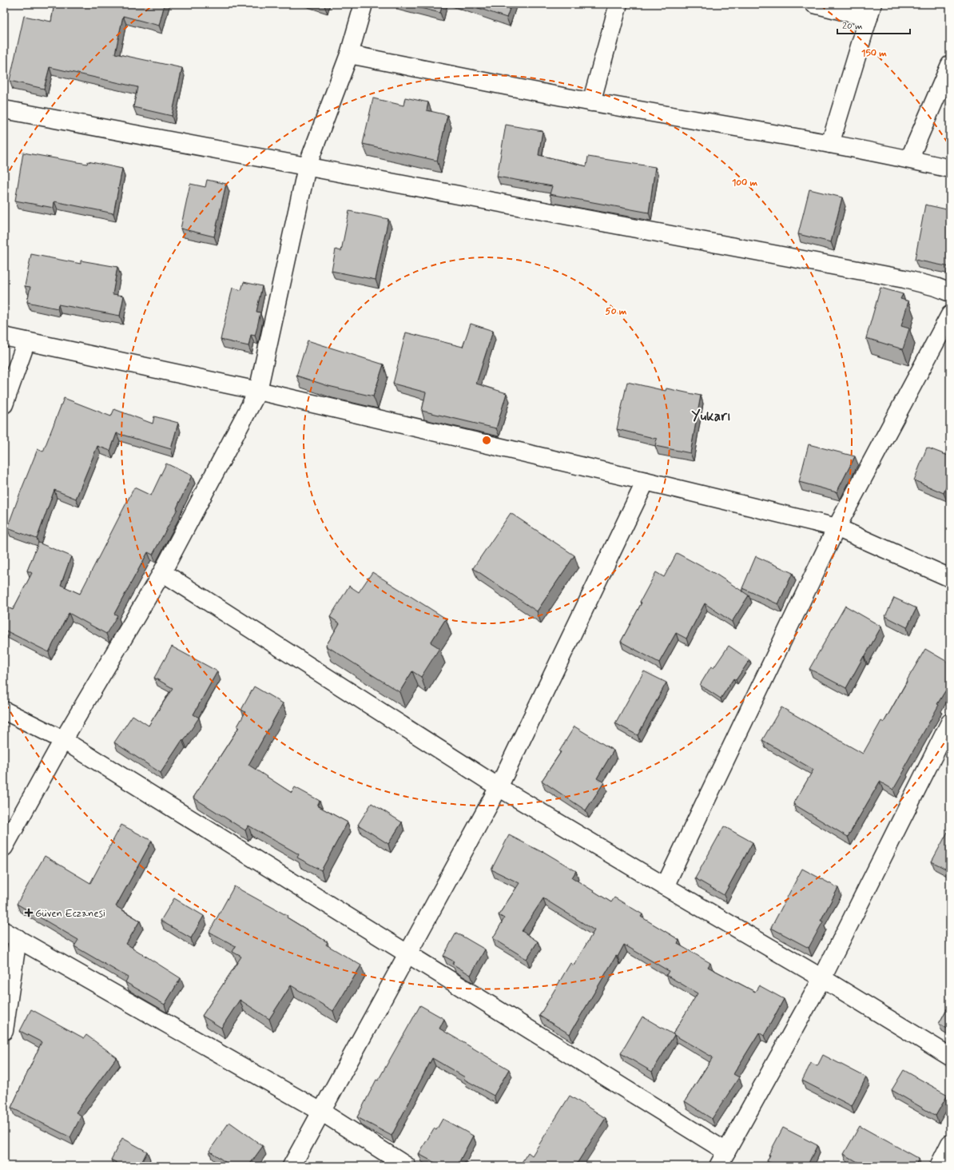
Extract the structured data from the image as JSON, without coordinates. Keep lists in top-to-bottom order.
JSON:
{
  "districts": ["Yukarı"],
  "places": {
    "health": ["Güven Eczanesi"]
  },
  "scale_bar": "20 m",
  "rings": ["150 m", "100 m", "50 m"]
}
